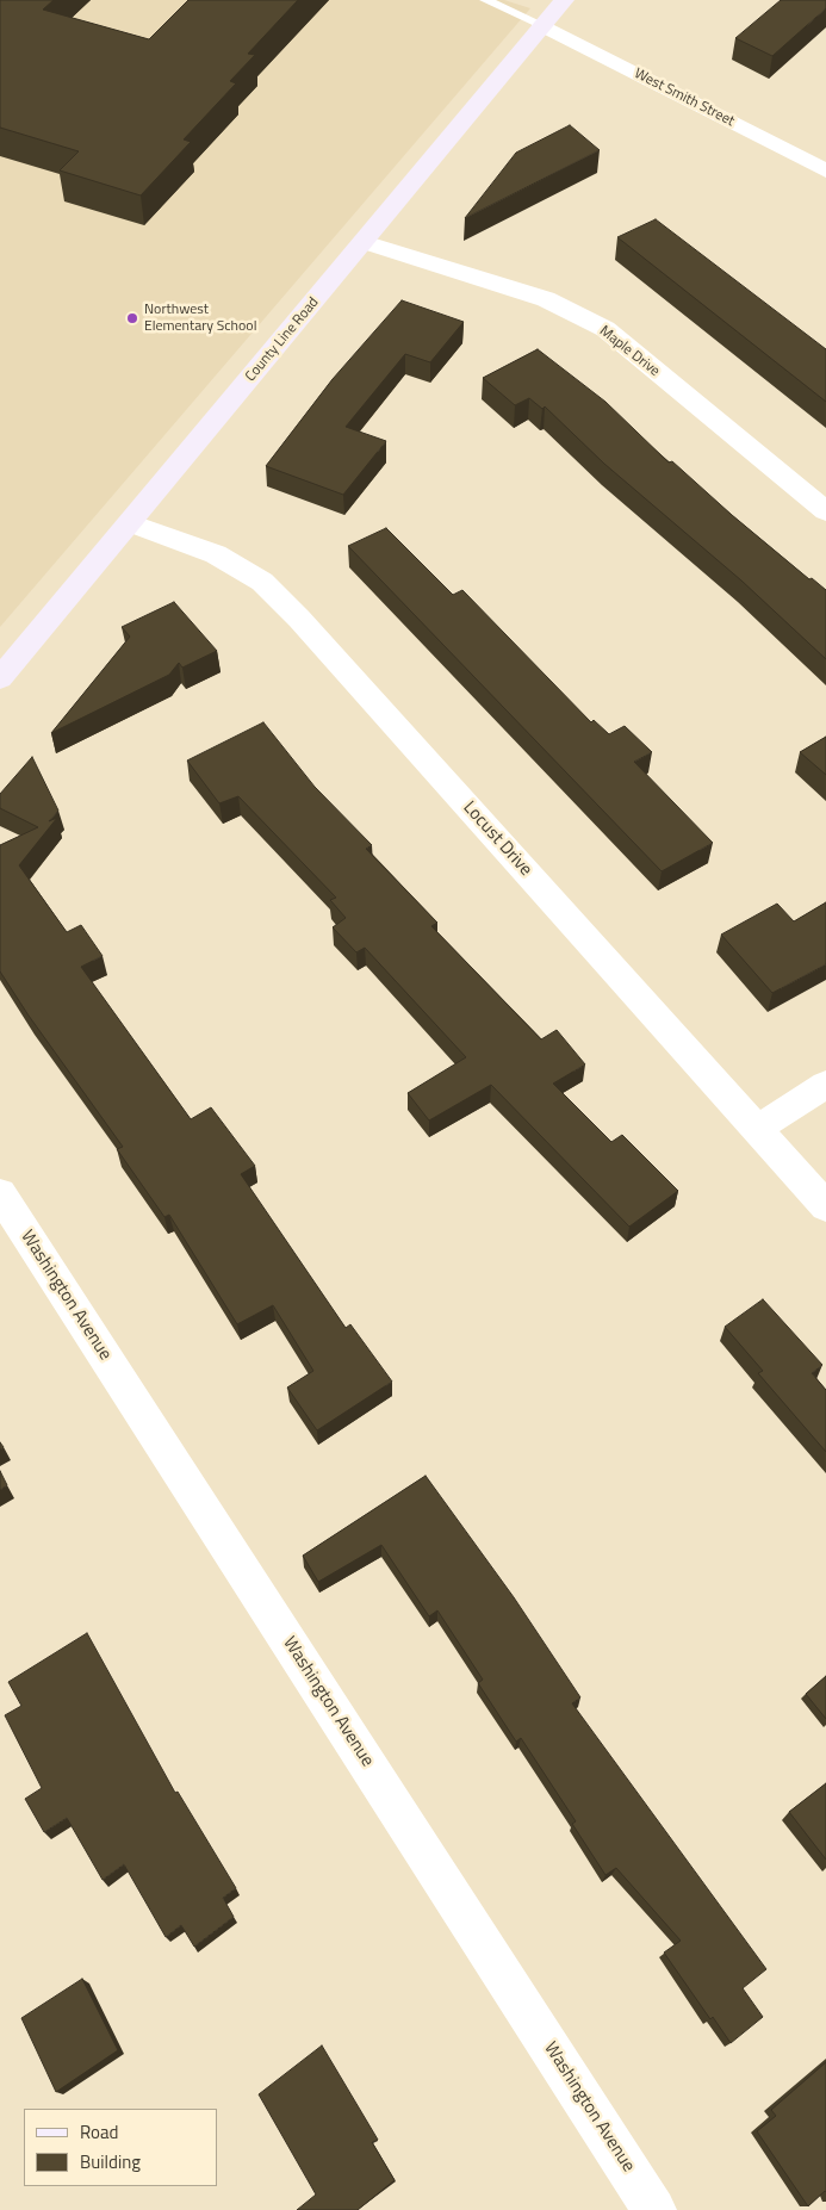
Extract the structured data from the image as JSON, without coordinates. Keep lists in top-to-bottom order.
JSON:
{
  "streets": {
    "main road": ["County Line Road"],
    "street": [
      "West Smith Street",
      "Maple Drive",
      "Locust Drive",
      "Washington Avenue"
    ]
  },
  "crossings": [
    ["West Smith Street", "County Line Road"],
    ["County Line Road", "Maple Drive"],
    ["County Line Road", "Locust Drive"]
  ],
  "places": ["Northwest Elementary School"],
  "legend": ["Road", "Building"]
}
